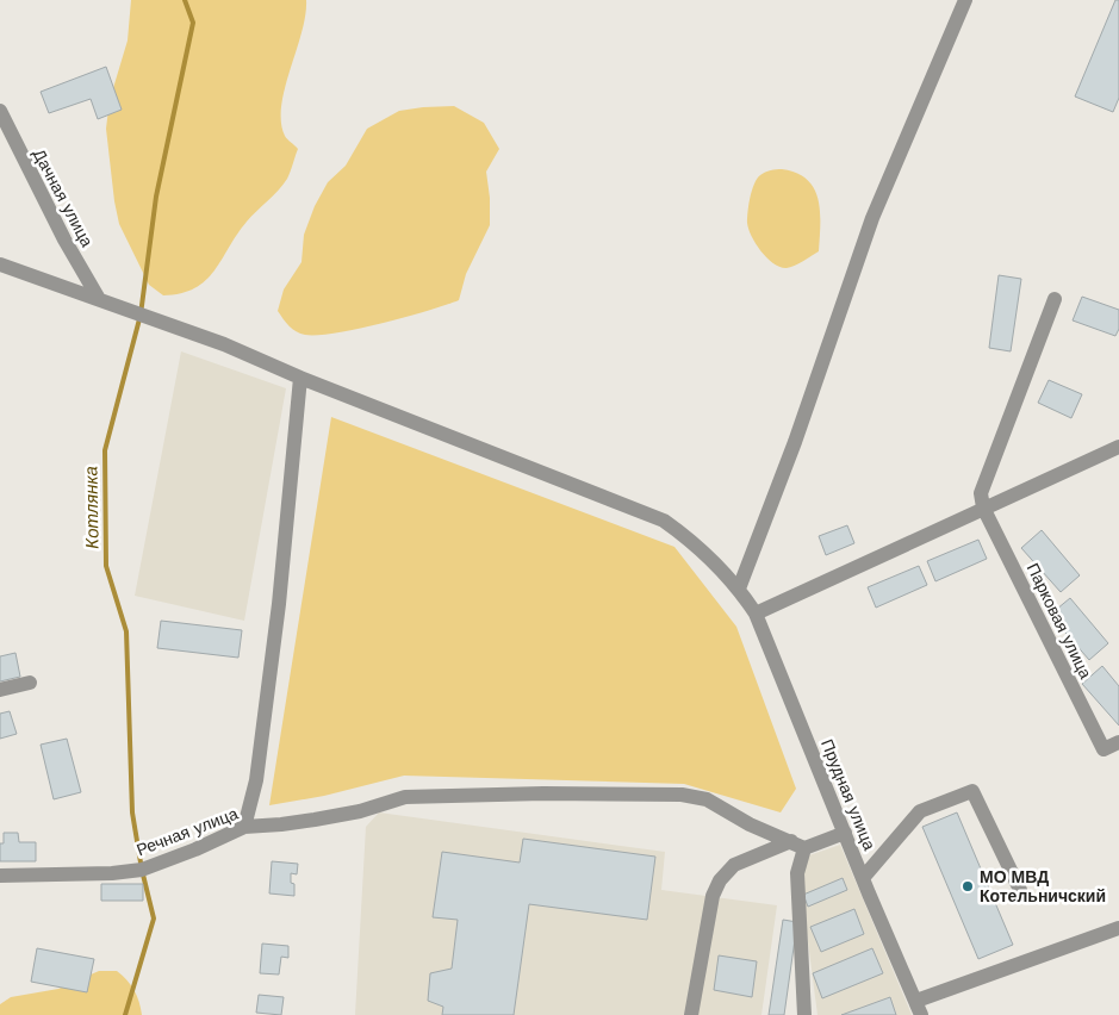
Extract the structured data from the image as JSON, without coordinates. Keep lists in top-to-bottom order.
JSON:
{
  "streets": {
    "street": [
      "Дачная улица",
      "Парковая улица",
      "Прудная улица",
      "Речная улица"
    ]
  },
  "crossings": [
    ["Дачная улица", "Прудная улица"]
  ],
  "water": ["Котлянка"],
  "places": ["МО МВД Котельничский"]
}
